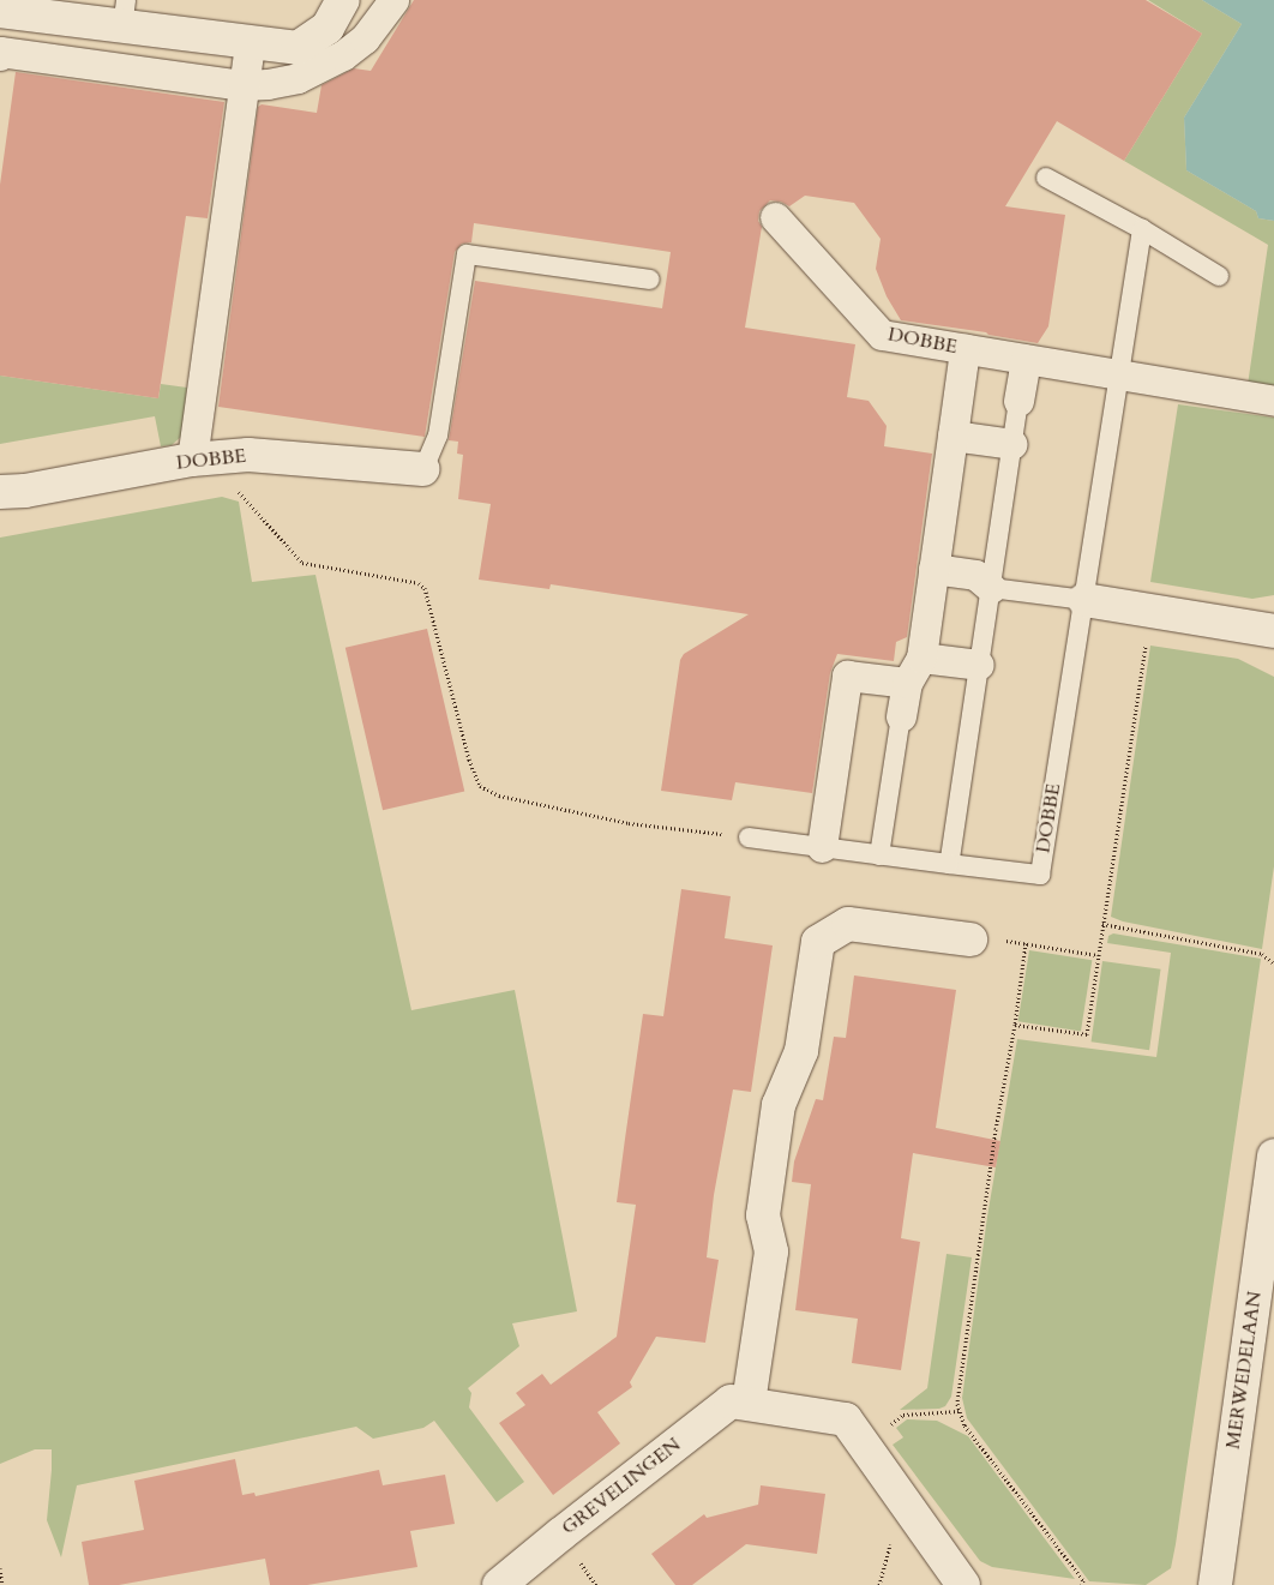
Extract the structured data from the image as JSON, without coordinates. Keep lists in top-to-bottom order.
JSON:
{
  "streets": {
    "street": ["DOBBE", "MERWEDELAAN", "GREVELINGEN"]
  }
}
